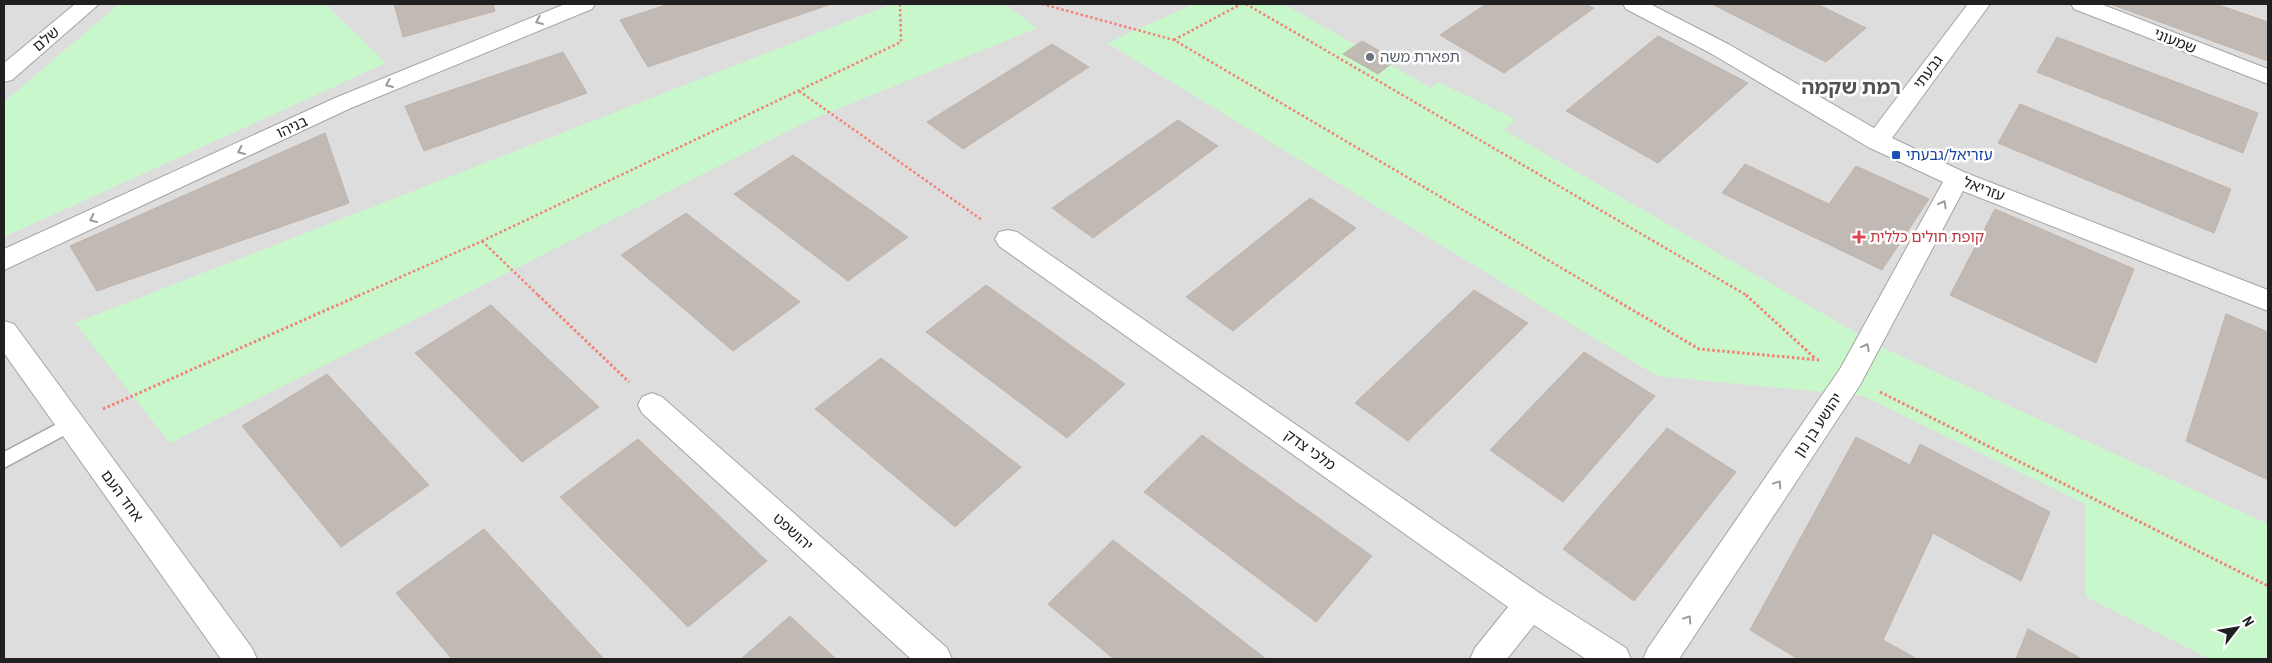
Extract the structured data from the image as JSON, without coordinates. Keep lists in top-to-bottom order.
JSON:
{
  "streets": {
    "street": [
      "שלם",
      "שמעוני",
      "גבעתי",
      "בניהו",
      "עזריאל",
      "יהושע בן נון",
      "מלכי צדק",
      "אחד העם",
      "יהושפט"
    ]
  },
  "crossings": [
    ["גבעתי", "עזריאל"],
    ["עזריאל", "יהושע בן נון"]
  ],
  "one_way": ["בניהו", "יהושע בן נון"],
  "districts": ["רמת שקמה"],
  "places": {
    "other": ["תפארת משה"],
    "transit": ["עזריאל/גבעתי"],
    "health": ["קופת חולים כללית"]
  },
  "north": "top right"
}
